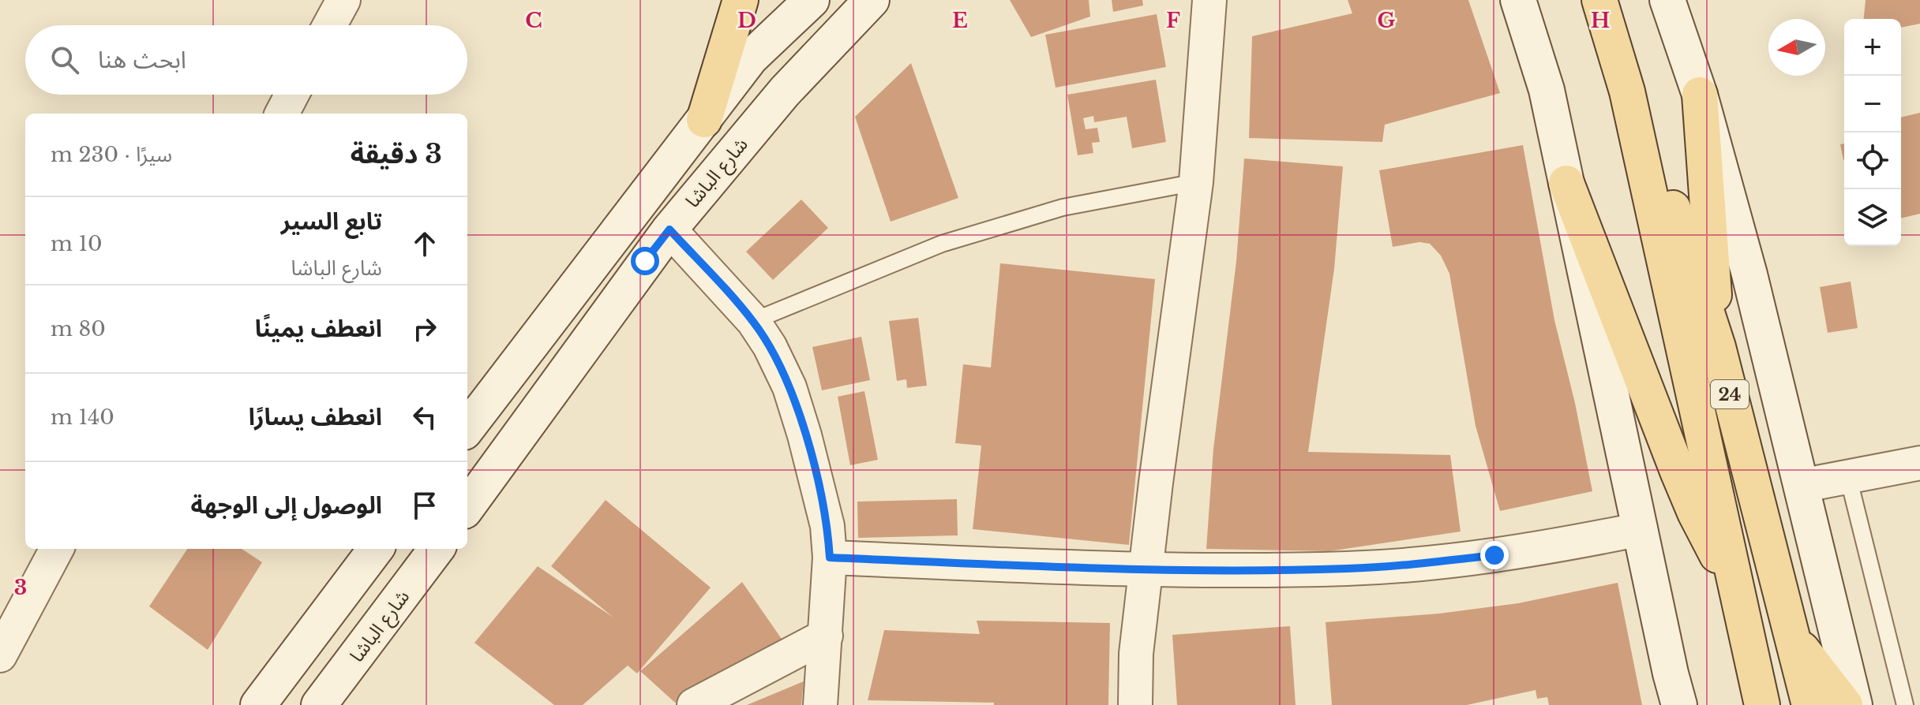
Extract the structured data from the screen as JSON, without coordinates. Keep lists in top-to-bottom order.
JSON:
{
  "streets": {
    "main road": ["شارع الباشا", "24"]
  },
  "north": "left",
  "page": {
    "map_buttons": ["+", "−"],
    "search": "ابحث هنا",
    "heading": ["3 دقيقة", "سيرًا · 230 m"],
    "list": [
      ["تابع السير", "شارع الباشا", "10 m"],
      ["انعطف يمينًا", "80 m"],
      ["انعطف يسارًا", "140 m"],
      "الوصول إلى الوجهة"
    ]
  },
  "grid": {
    "columns": [
      "C",
      "D",
      "E",
      "F",
      "G",
      "H"
    ],
    "rows": ["3"]
  }
}
